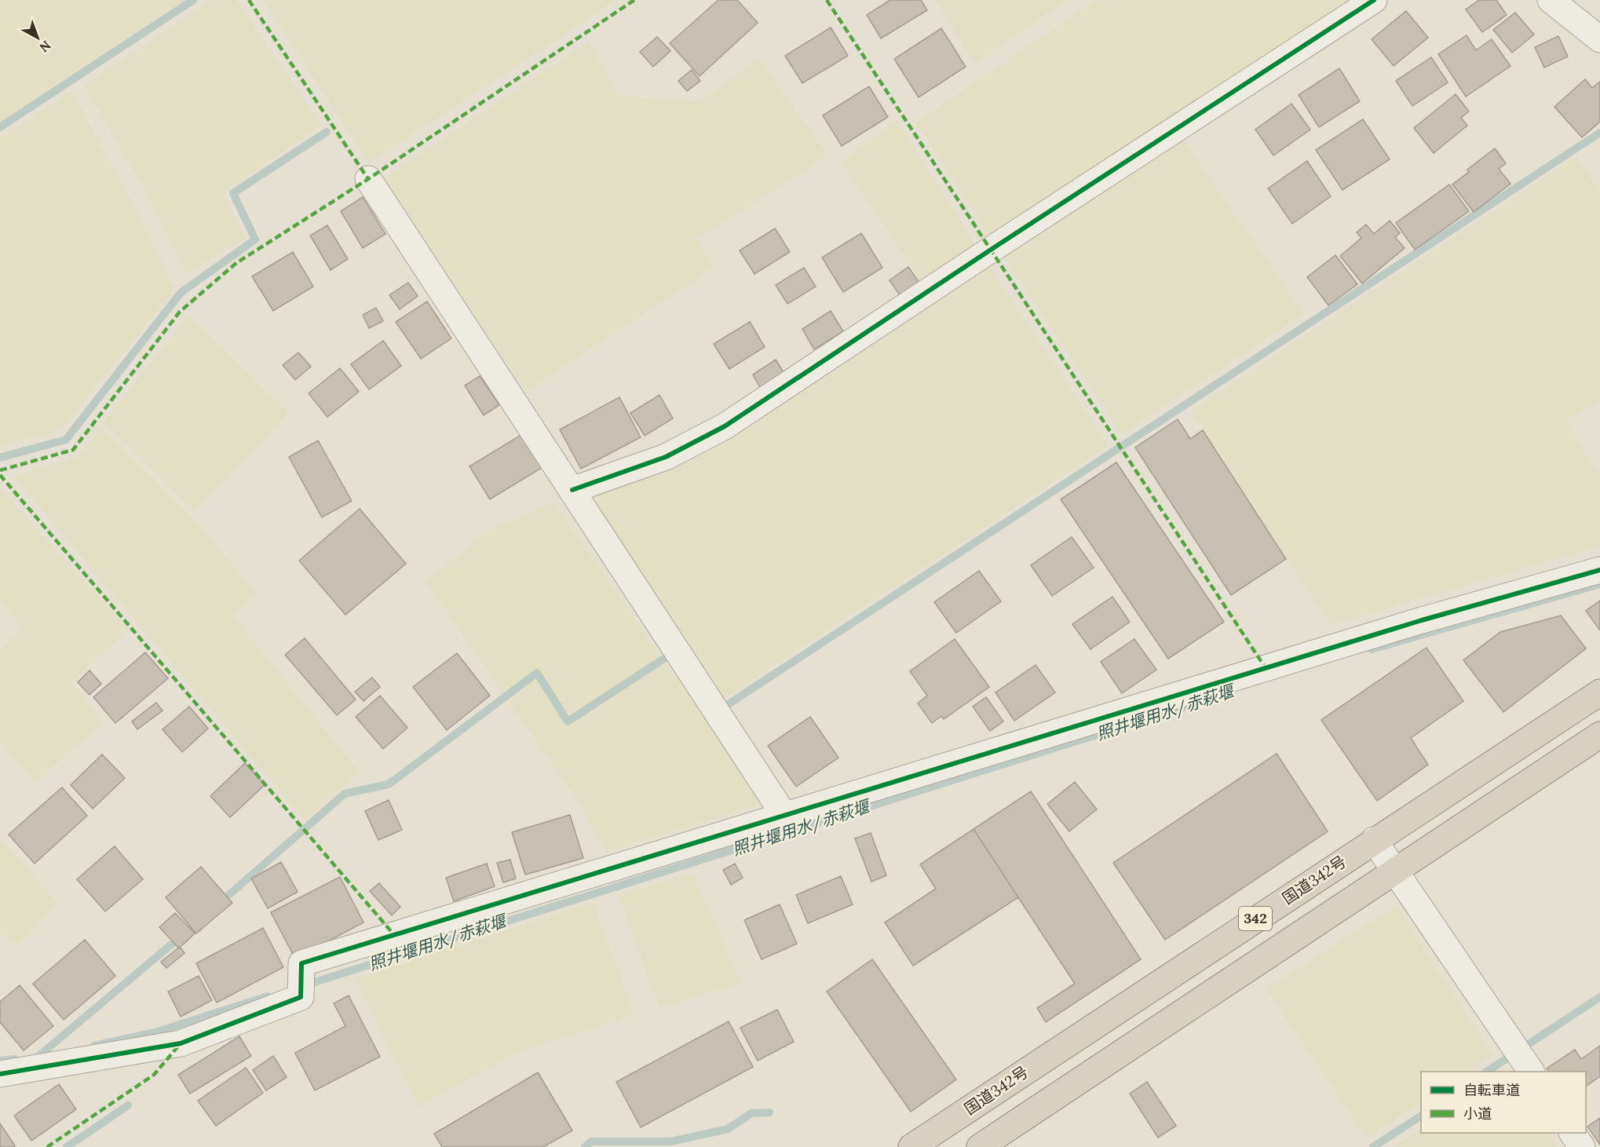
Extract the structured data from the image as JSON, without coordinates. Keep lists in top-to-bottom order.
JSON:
{
  "streets": {
    "highway": ["国道342号", "342"]
  },
  "water": ["照井堰用水/赤萩堰"],
  "legend": ["自転車道", "小道"],
  "north": "bottom right"
}
